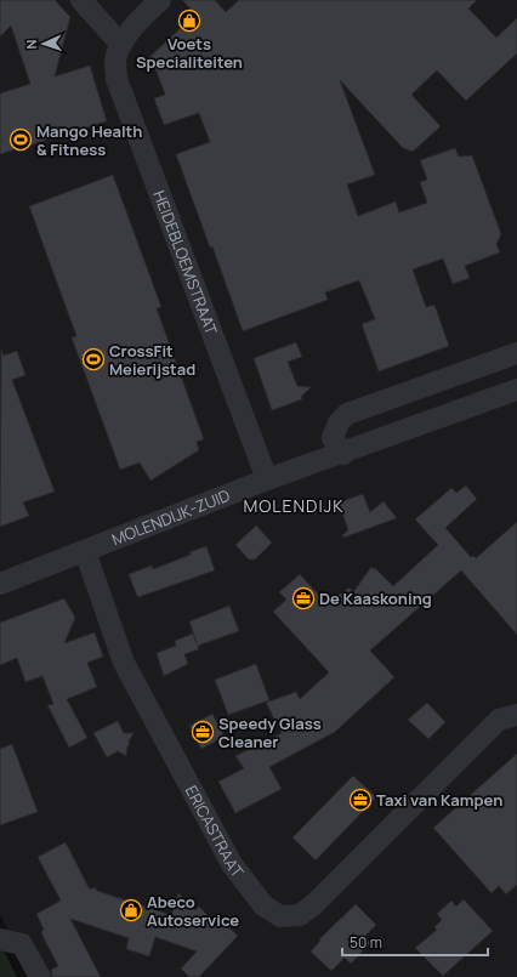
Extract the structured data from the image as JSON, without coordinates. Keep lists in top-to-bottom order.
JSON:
{
  "streets": {
    "street": ["HEIDEBLOEMSTRAAT", "MOLENDIJK-ZUID", "ERICASTRAAT"]
  },
  "crossings": [
    ["HEIDEBLOEMSTRAAT", "MOLENDIJK-ZUID"],
    ["MOLENDIJK-ZUID", "ERICASTRAAT"]
  ],
  "districts": ["MOLENDIJK"],
  "places": {
    "shop": ["Voets Specialiteiten", "Abeco Autoservice"],
    "sports": ["Mango Health & Fitness", "CrossFit Meierijstad"],
    "office": ["De Kaaskoning", "Speedy Glass Cleaner", "Taxi van Kampen"]
  },
  "scale_bar": "50 m",
  "north": "left"
}
